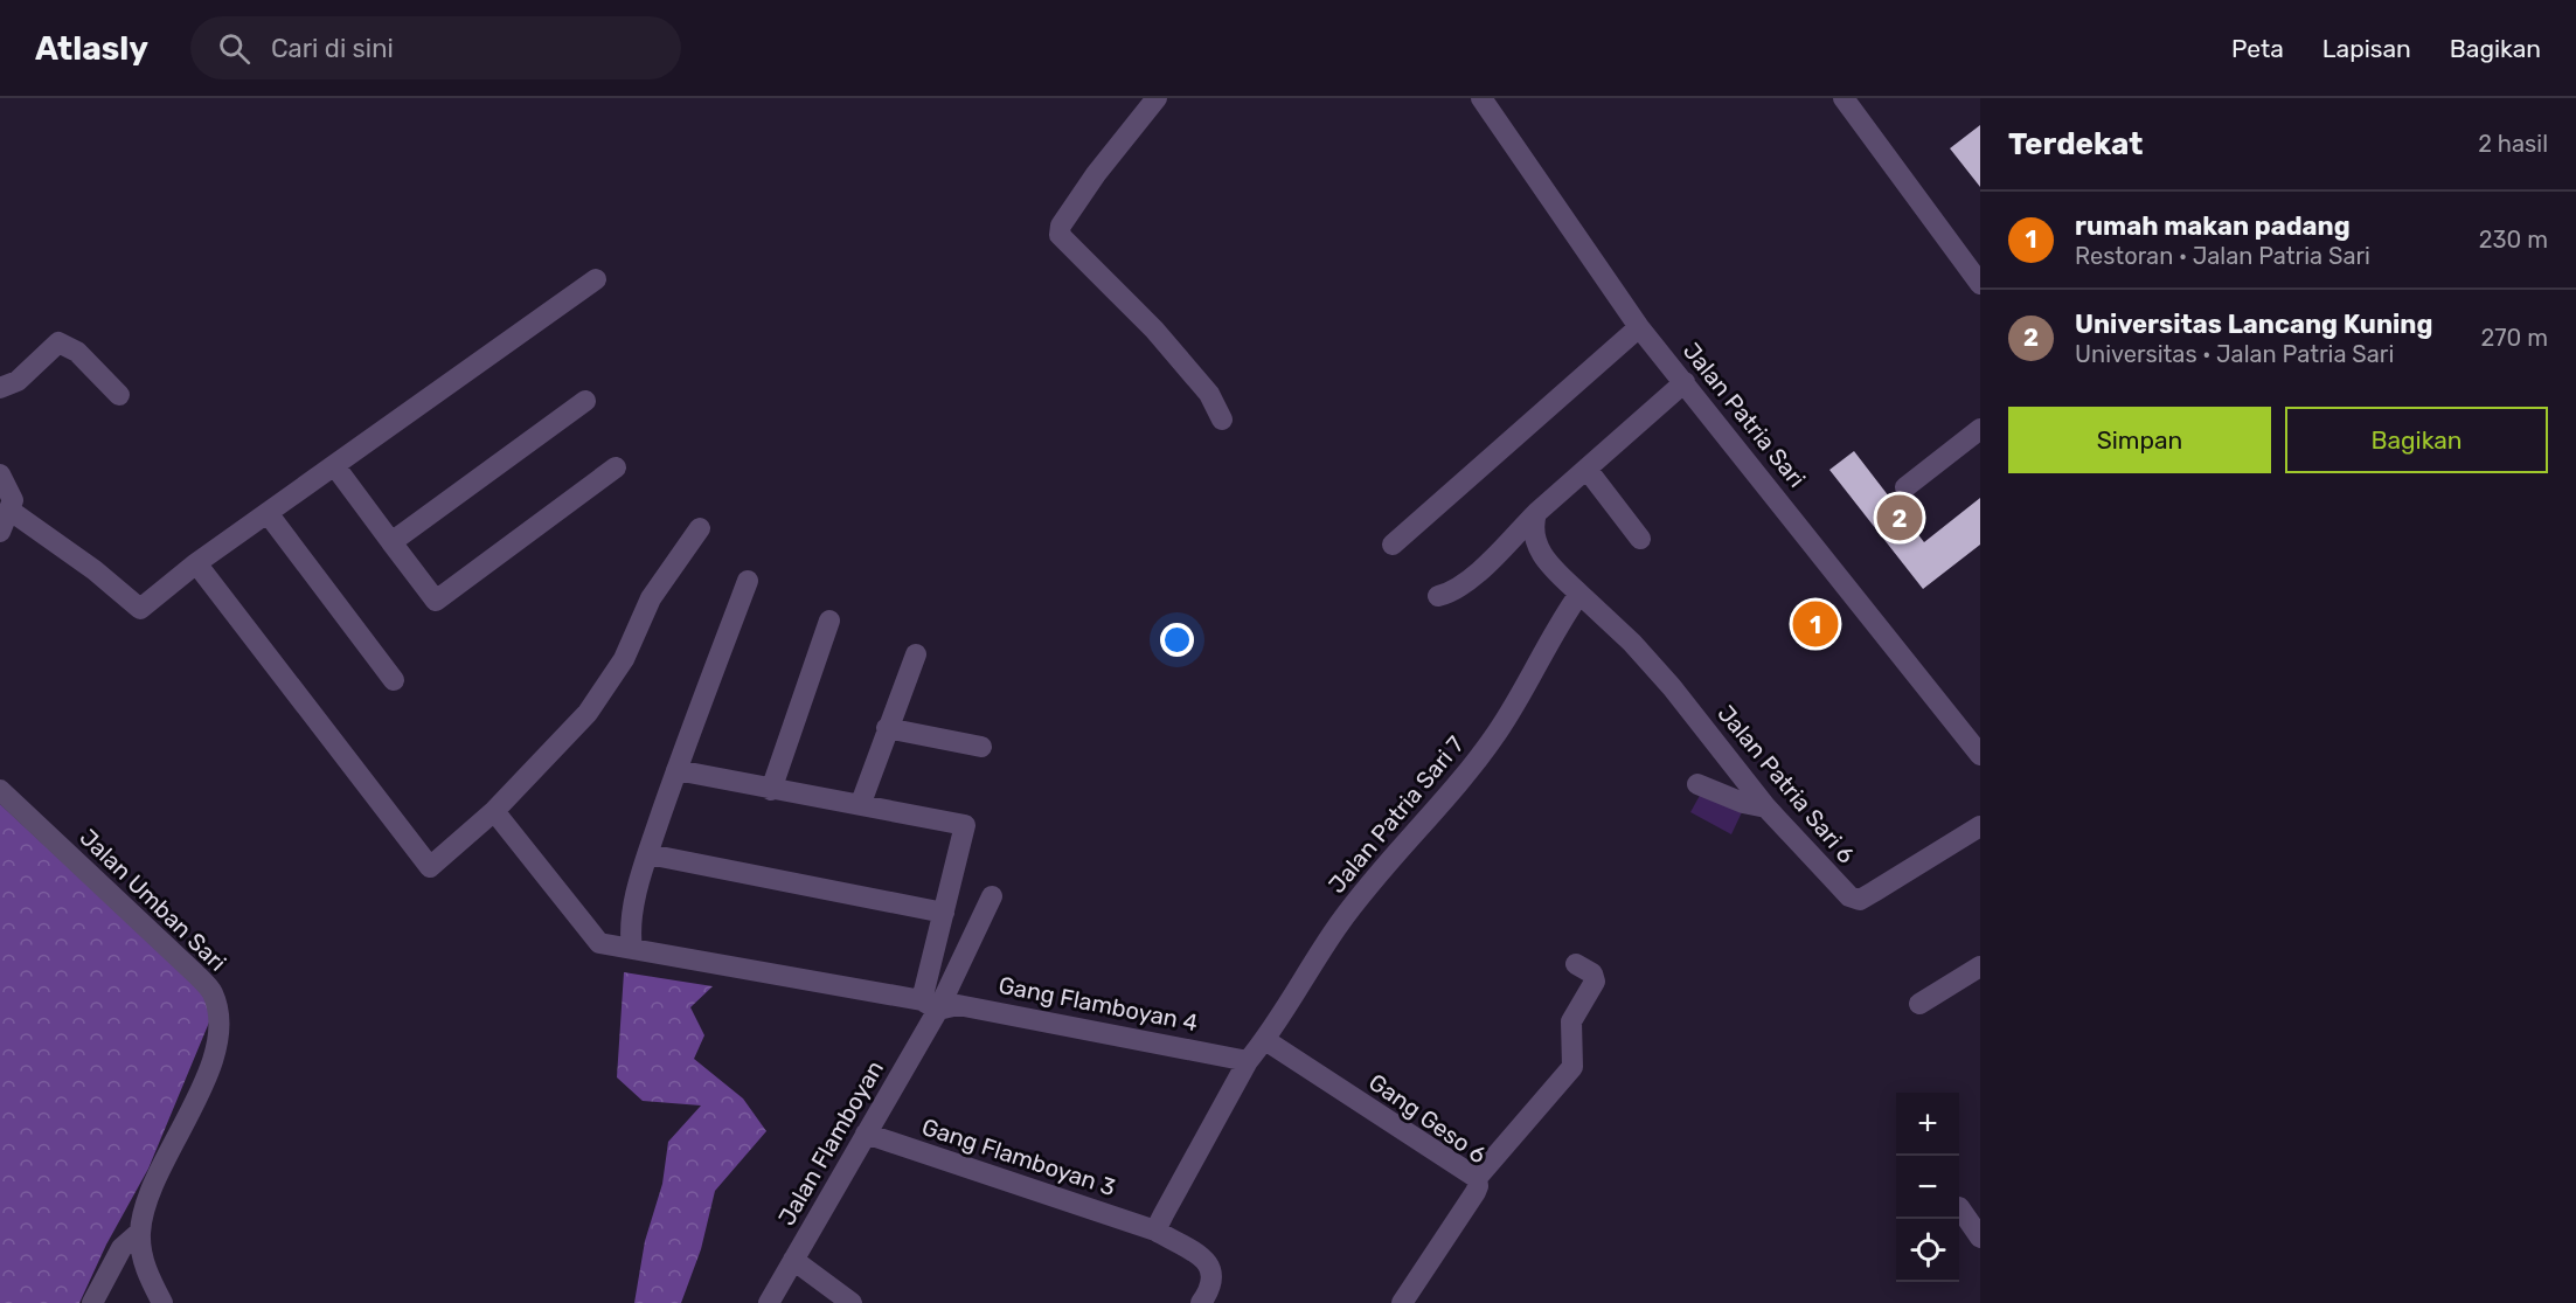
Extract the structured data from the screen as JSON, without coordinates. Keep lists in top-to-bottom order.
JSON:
{
  "streets": {
    "street": [
      "Jalan Patria Sari",
      "Jalan Patria Sari 6",
      "Jalan Patria Sari 7",
      "Jalan Umban Sari",
      "Gang Flamboyan 4",
      "Gang Geso 6",
      "Jalan Flamboyan",
      "Gang Flamboyan 3"
    ]
  },
  "crossings": [
    ["Jalan Patria Sari 6", "Jalan Patria Sari 7"],
    ["Jalan Patria Sari 7", "Gang Flamboyan 4"],
    ["Jalan Patria Sari 7", "Gang Geso 6"],
    ["Jalan Patria Sari 7", "Gang Flamboyan 3"],
    ["Gang Flamboyan 4", "Jalan Flamboyan"],
    ["Jalan Flamboyan", "Gang Flamboyan 3"]
  ],
  "page": {
    "header": "Atlasly",
    "search": "Cari di sini",
    "nav": ["Peta", "Lapisan", "Bagikan"],
    "heading": ["Terdekat", "2 hasil"],
    "list": [
      {
        "mark": "1",
        "name": "rumah makan padang",
        "note": "Restoran · Jalan Patria Sari",
        "value": "230 m"
      },
      {
        "mark": "2",
        "name": "Universitas Lancang Kuning",
        "note": "Universitas · Jalan Patria Sari",
        "value": "270 m"
      }
    ],
    "buttons": ["Simpan", "Bagikan"],
    "pins": ["2", "1"],
    "map_buttons": ["+", "−"]
  }
}
